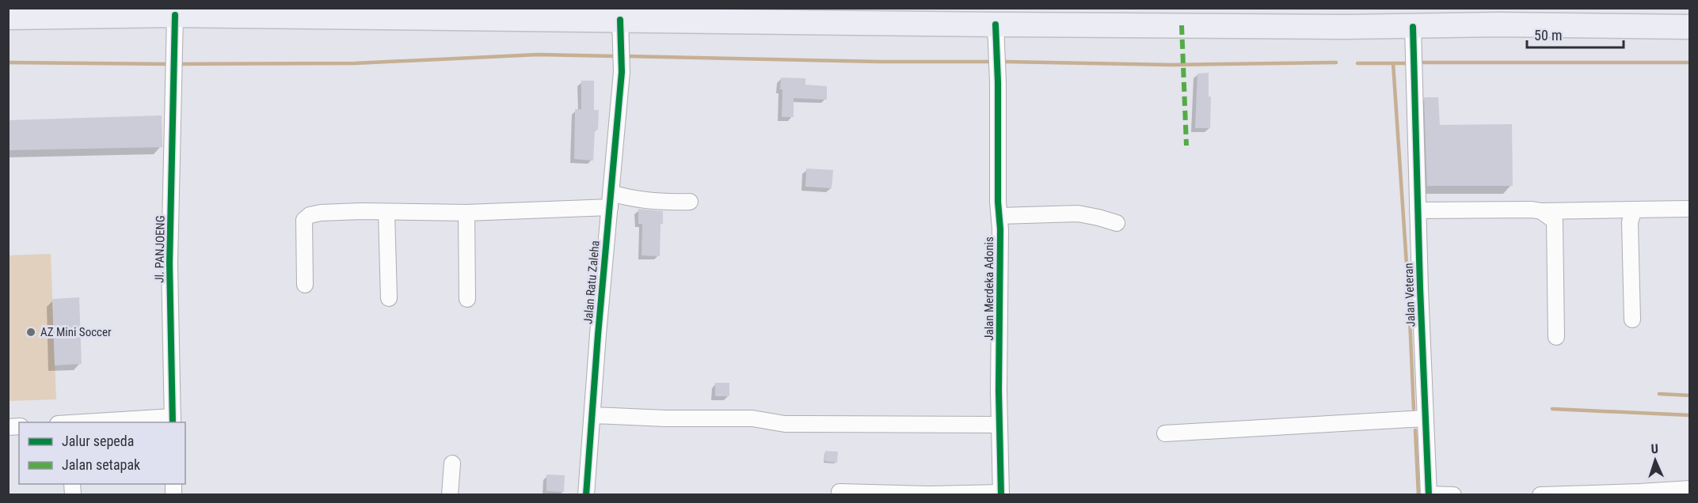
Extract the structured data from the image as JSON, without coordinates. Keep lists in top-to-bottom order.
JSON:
{
  "streets": {
    "street": [
      "Jl. PANJOENG",
      "Jalan Ratu Zaleha",
      "Jalan Merdeka Adonis",
      "Jalan Veteran"
    ]
  },
  "places": ["AZ Mini Soccer"],
  "legend": ["Jalur sepeda", "Jalan setapak"],
  "scale_bar": "50 m",
  "north": "top"
}
